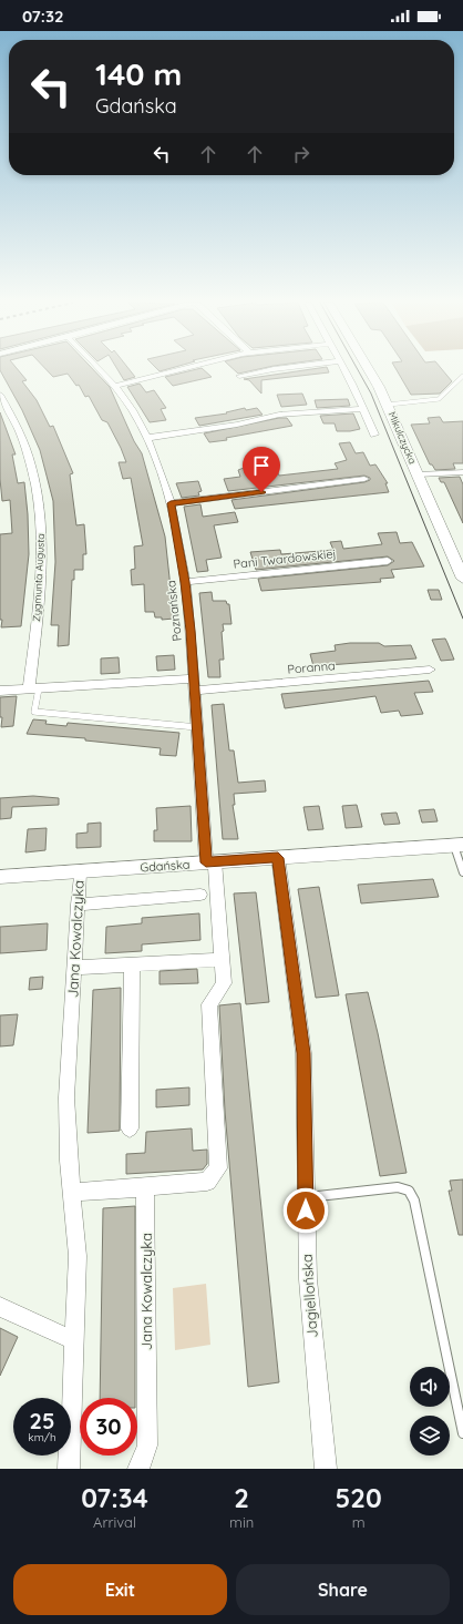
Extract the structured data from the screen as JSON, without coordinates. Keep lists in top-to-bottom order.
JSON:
{
  "streets": {
    "main road": ["Mikulczycka"],
    "street": [
      "Pani Twardowskiej",
      "Zygmunta Augusta",
      "Poznańska",
      "Poranna",
      "Gdańska",
      "Jana Kowalczyka",
      "Jagiellońska"
    ]
  },
  "crossings": [
    ["Pani Twardowskiej", "Poznańska"],
    ["Poznańska", "Poranna"],
    ["Poznańska", "Gdańska"],
    ["Poznańska", "Jana Kowalczyka"],
    ["Gdańska", "Jana Kowalczyka"],
    ["Gdańska", "Jagiellońska"]
  ],
  "page": {
    "status": "07:32",
    "turn": ["140 m", "Gdańska"],
    "speed": "25 km/h",
    "limit": "30",
    "eta": [
      "07:34",
      "Arrival",
      "2",
      "min",
      "520",
      "m"
    ],
    "buttons": ["Exit", "Share"]
  }
}
